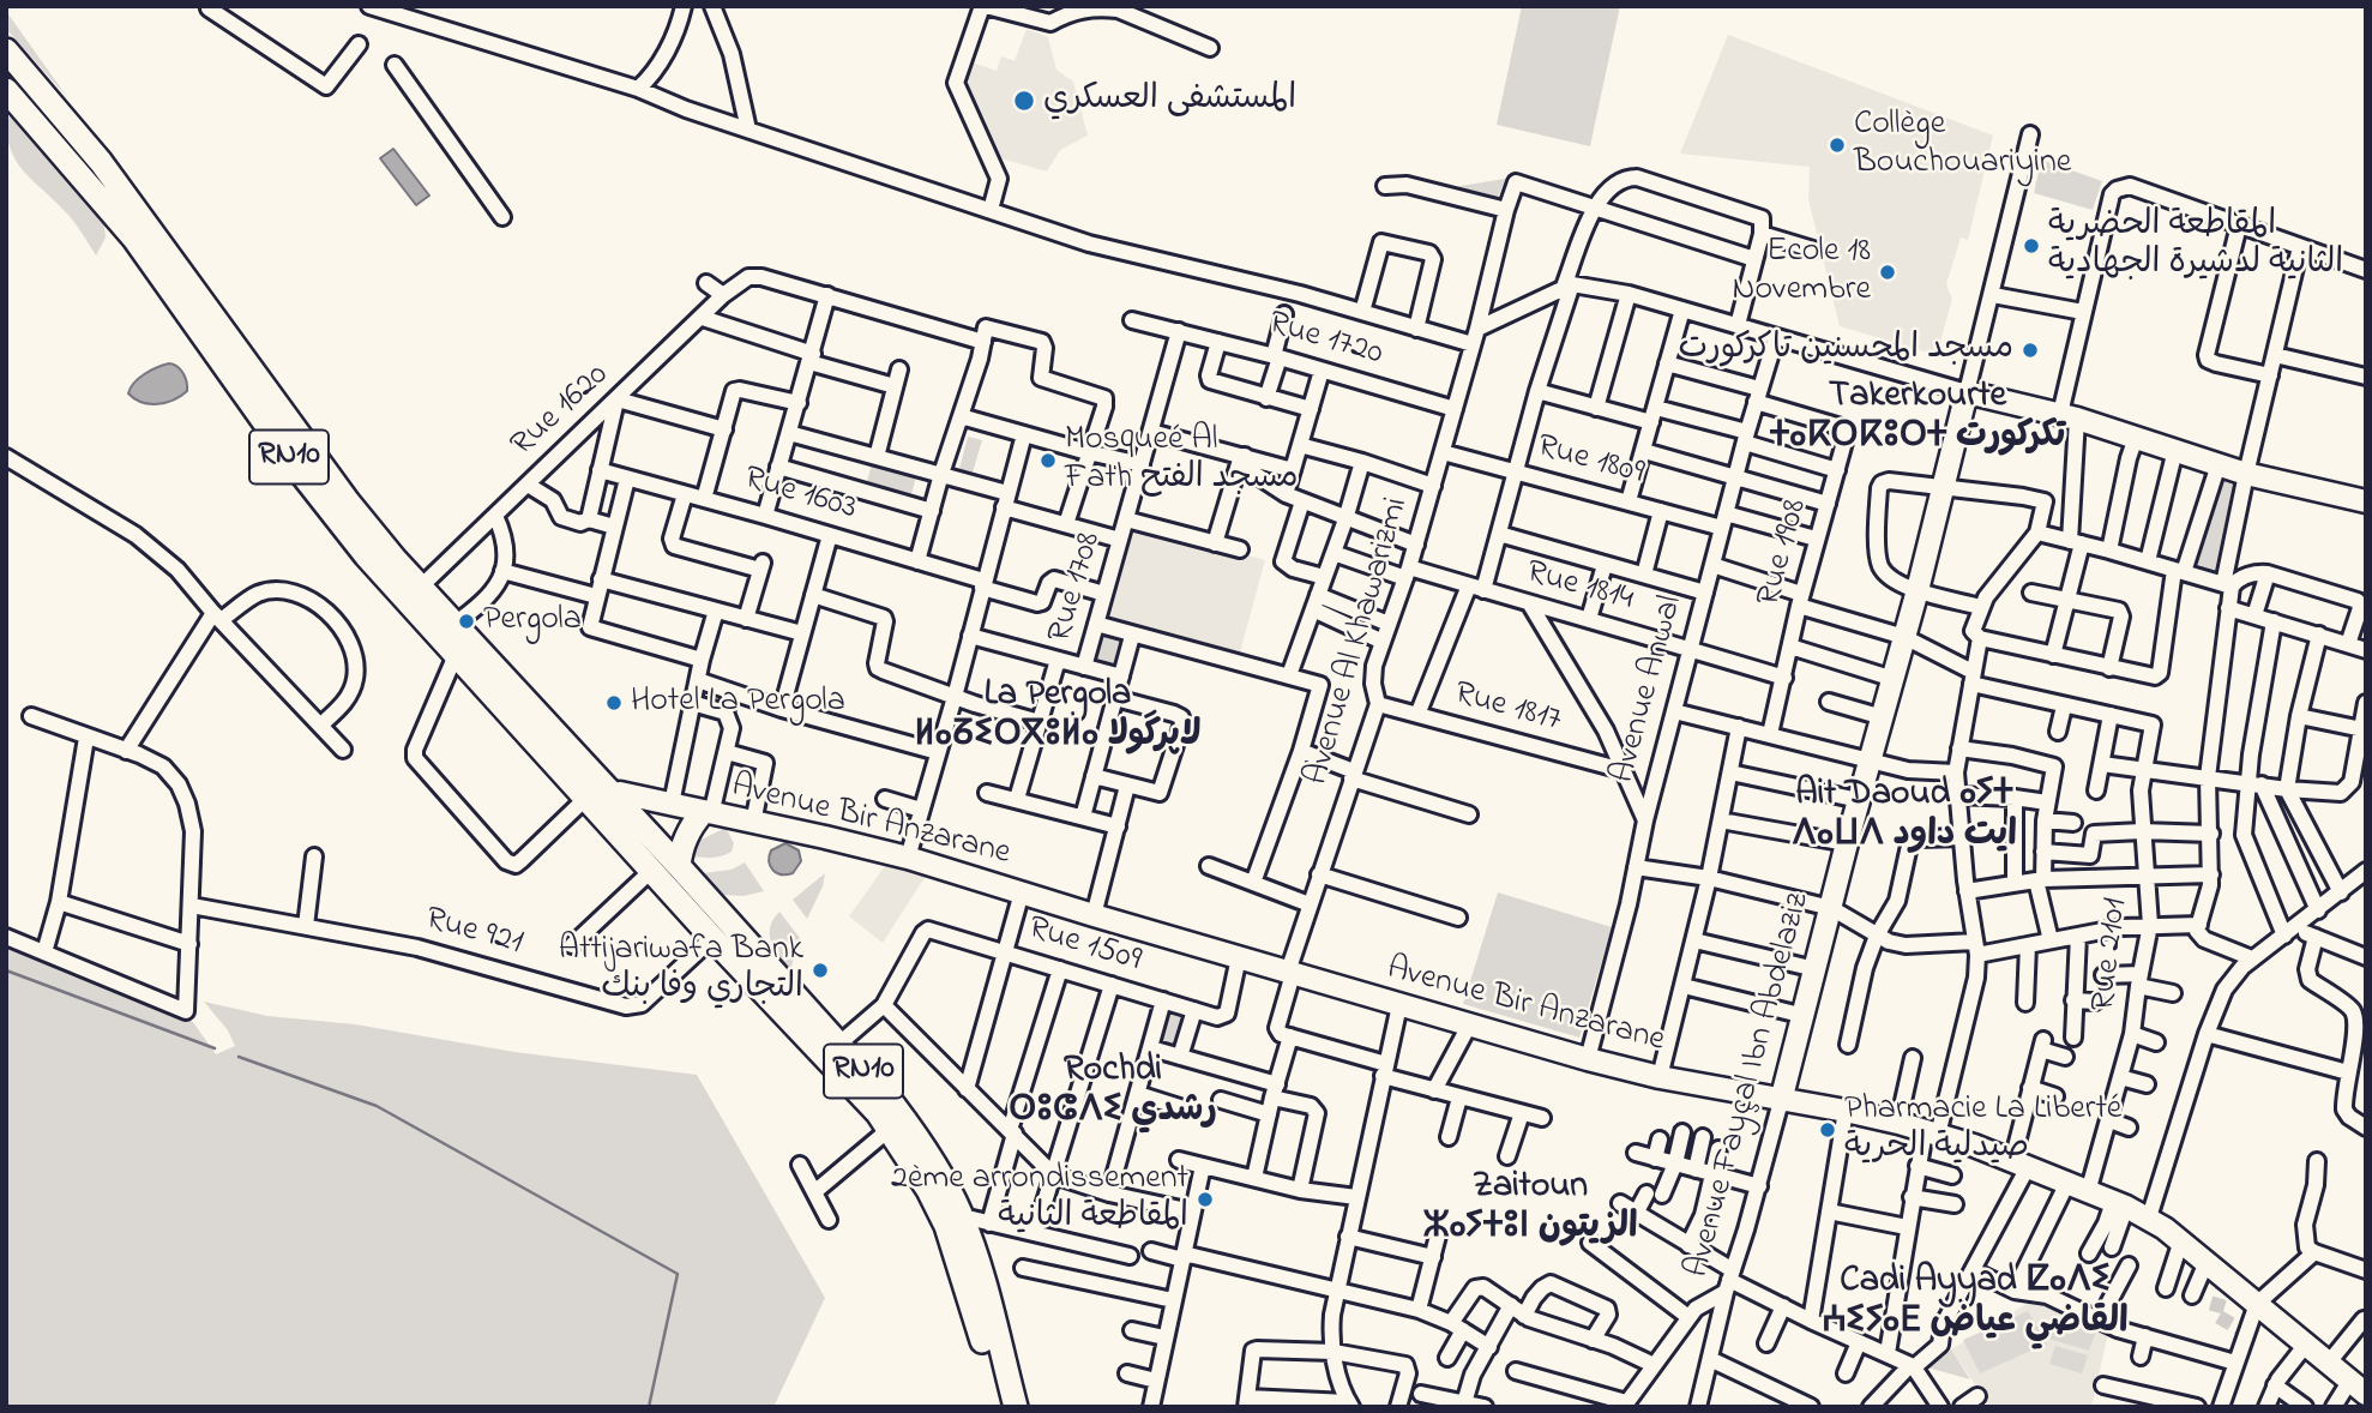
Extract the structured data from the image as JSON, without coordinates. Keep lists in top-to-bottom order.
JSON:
{
  "streets": {
    "main road": ["RN10"],
    "street": [
      "Rue 1720",
      "Rue 1620",
      "Rue 1809",
      "Rue 1603",
      "Rue 1908",
      "Rue 1708",
      "Rue 1814",
      "Avenue Al Khawarizmi",
      "Avenue Anwal",
      "Rue 1817",
      "Avenue Bir Anzarane",
      "Rue 921",
      "Rue 1509",
      "Rue 2101",
      "Avenue Fayçal Ibn Abdelaziz"
    ]
  },
  "crossings": [
    ["Rue 1720", "Rue 1708"],
    ["Rue 1720", "Avenue Al Khawarizmi"],
    ["Rue 1620", "RN10"],
    ["RN10", "Avenue Bir Anzarane"],
    ["RN10", "Rue 921"],
    ["Rue 1809", "Rue 1908"],
    ["Rue 1809", "Avenue Al Khawarizmi"],
    ["Rue 1809", "Avenue Anwal"],
    ["Rue 1603", "Rue 1708"],
    ["Rue 1908", "Rue 1814"],
    ["Rue 1908", "Avenue Anwal"],
    ["Rue 1814", "Avenue Al Khawarizmi"],
    ["Rue 1814", "Avenue Anwal"],
    ["Avenue Al Khawarizmi", "Rue 1817"],
    ["Avenue Al Khawarizmi", "Avenue Bir Anzarane"],
    ["Avenue Anwal", "Avenue Bir Anzarane"],
    ["Avenue Bir Anzarane", "Rue 1509"],
    ["Avenue Bir Anzarane", "Rue 2101"],
    ["Avenue Bir Anzarane", "Avenue Fayçal Ibn Abdelaziz"]
  ],
  "districts": [
    "Takerkourte ⵜⴰⴽⵔⴽⵓⵔⵜ تكركورت",
    "La Pergola ⵍⴰⵒⵉⵔⴳⵓⵍⴰ لاپرگولا",
    "Ait Daoud ⴰⵢⵜ ⴷⴰⵡⴷ ايت داود",
    "Rochdi ⵔⵓⵛⴷⵉ رشدي",
    "Zaitoun ⵣⴰⵢⵜⵓⵏ الزيتون",
    "Cadi Ayyad ⵇⴰⴷⵉ ⵄⵉⵢⴰⴹ القاضي عياض"
  ],
  "places": [
    "المستشفى العسكري",
    "Collège Bouchouariyine",
    "المقاطعة الحضرية الثانية لدشيرة الجهادية",
    "Ecole 18 Novembre",
    "مسجد المحسنين تاكركورت",
    "Mosqueé Al Fath مسجد الفتح",
    "Pergola",
    "Hotel La Pergola",
    "Attijariwafa Bank التجاري وفا بنك",
    "Pharmacie La Liberté صيدلية الحرية",
    "2ème arrondissement المقاطعة الثانية"
  ]
}
